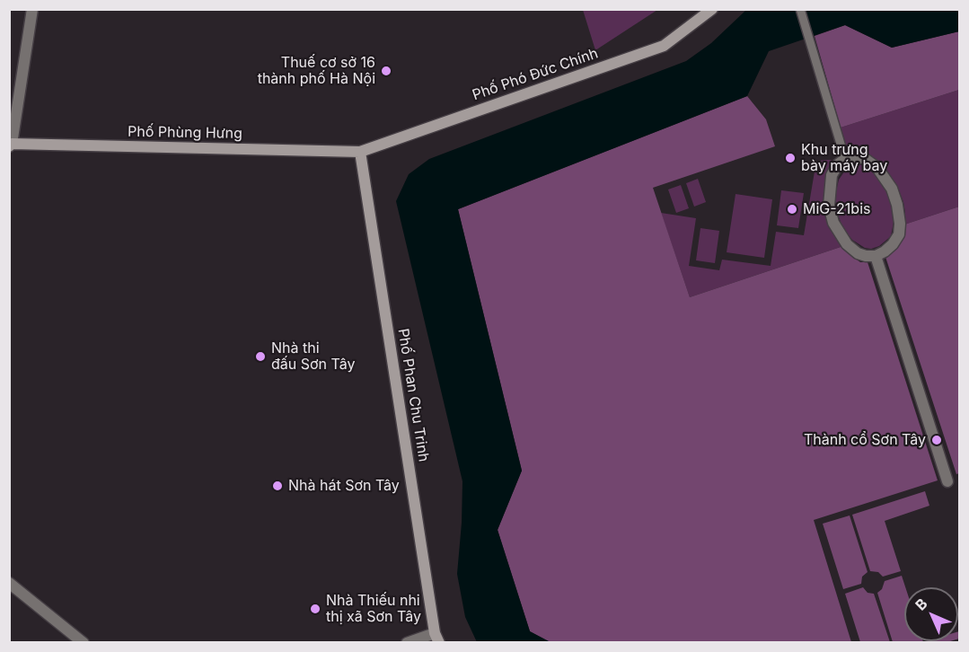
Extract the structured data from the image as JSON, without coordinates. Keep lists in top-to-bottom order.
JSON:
{
  "streets": {
    "main road": ["Phố Phó Đức Chính", "Phố Phùng Hưng", "Phố Phan Chu Trinh"]
  },
  "crossings": [
    ["Phố Phó Đức Chính", "Phố Phùng Hưng"],
    ["Phố Phó Đức Chính", "Phố Phan Chu Trinh"],
    ["Phố Phùng Hưng", "Phố Phan Chu Trinh"]
  ],
  "places": [
    "Thuế cơ sở 16 thành phố Hà Nội",
    "Khu trưng bày máy bay",
    "MiG-21bis",
    "Nhà thi đấu Sơn Tây",
    "Thành cổ Sơn Tây",
    "Nhà hát Sơn Tây",
    "Nhà Thiếu nhi thị xã Sơn Tây"
  ],
  "north": "top left"
}
